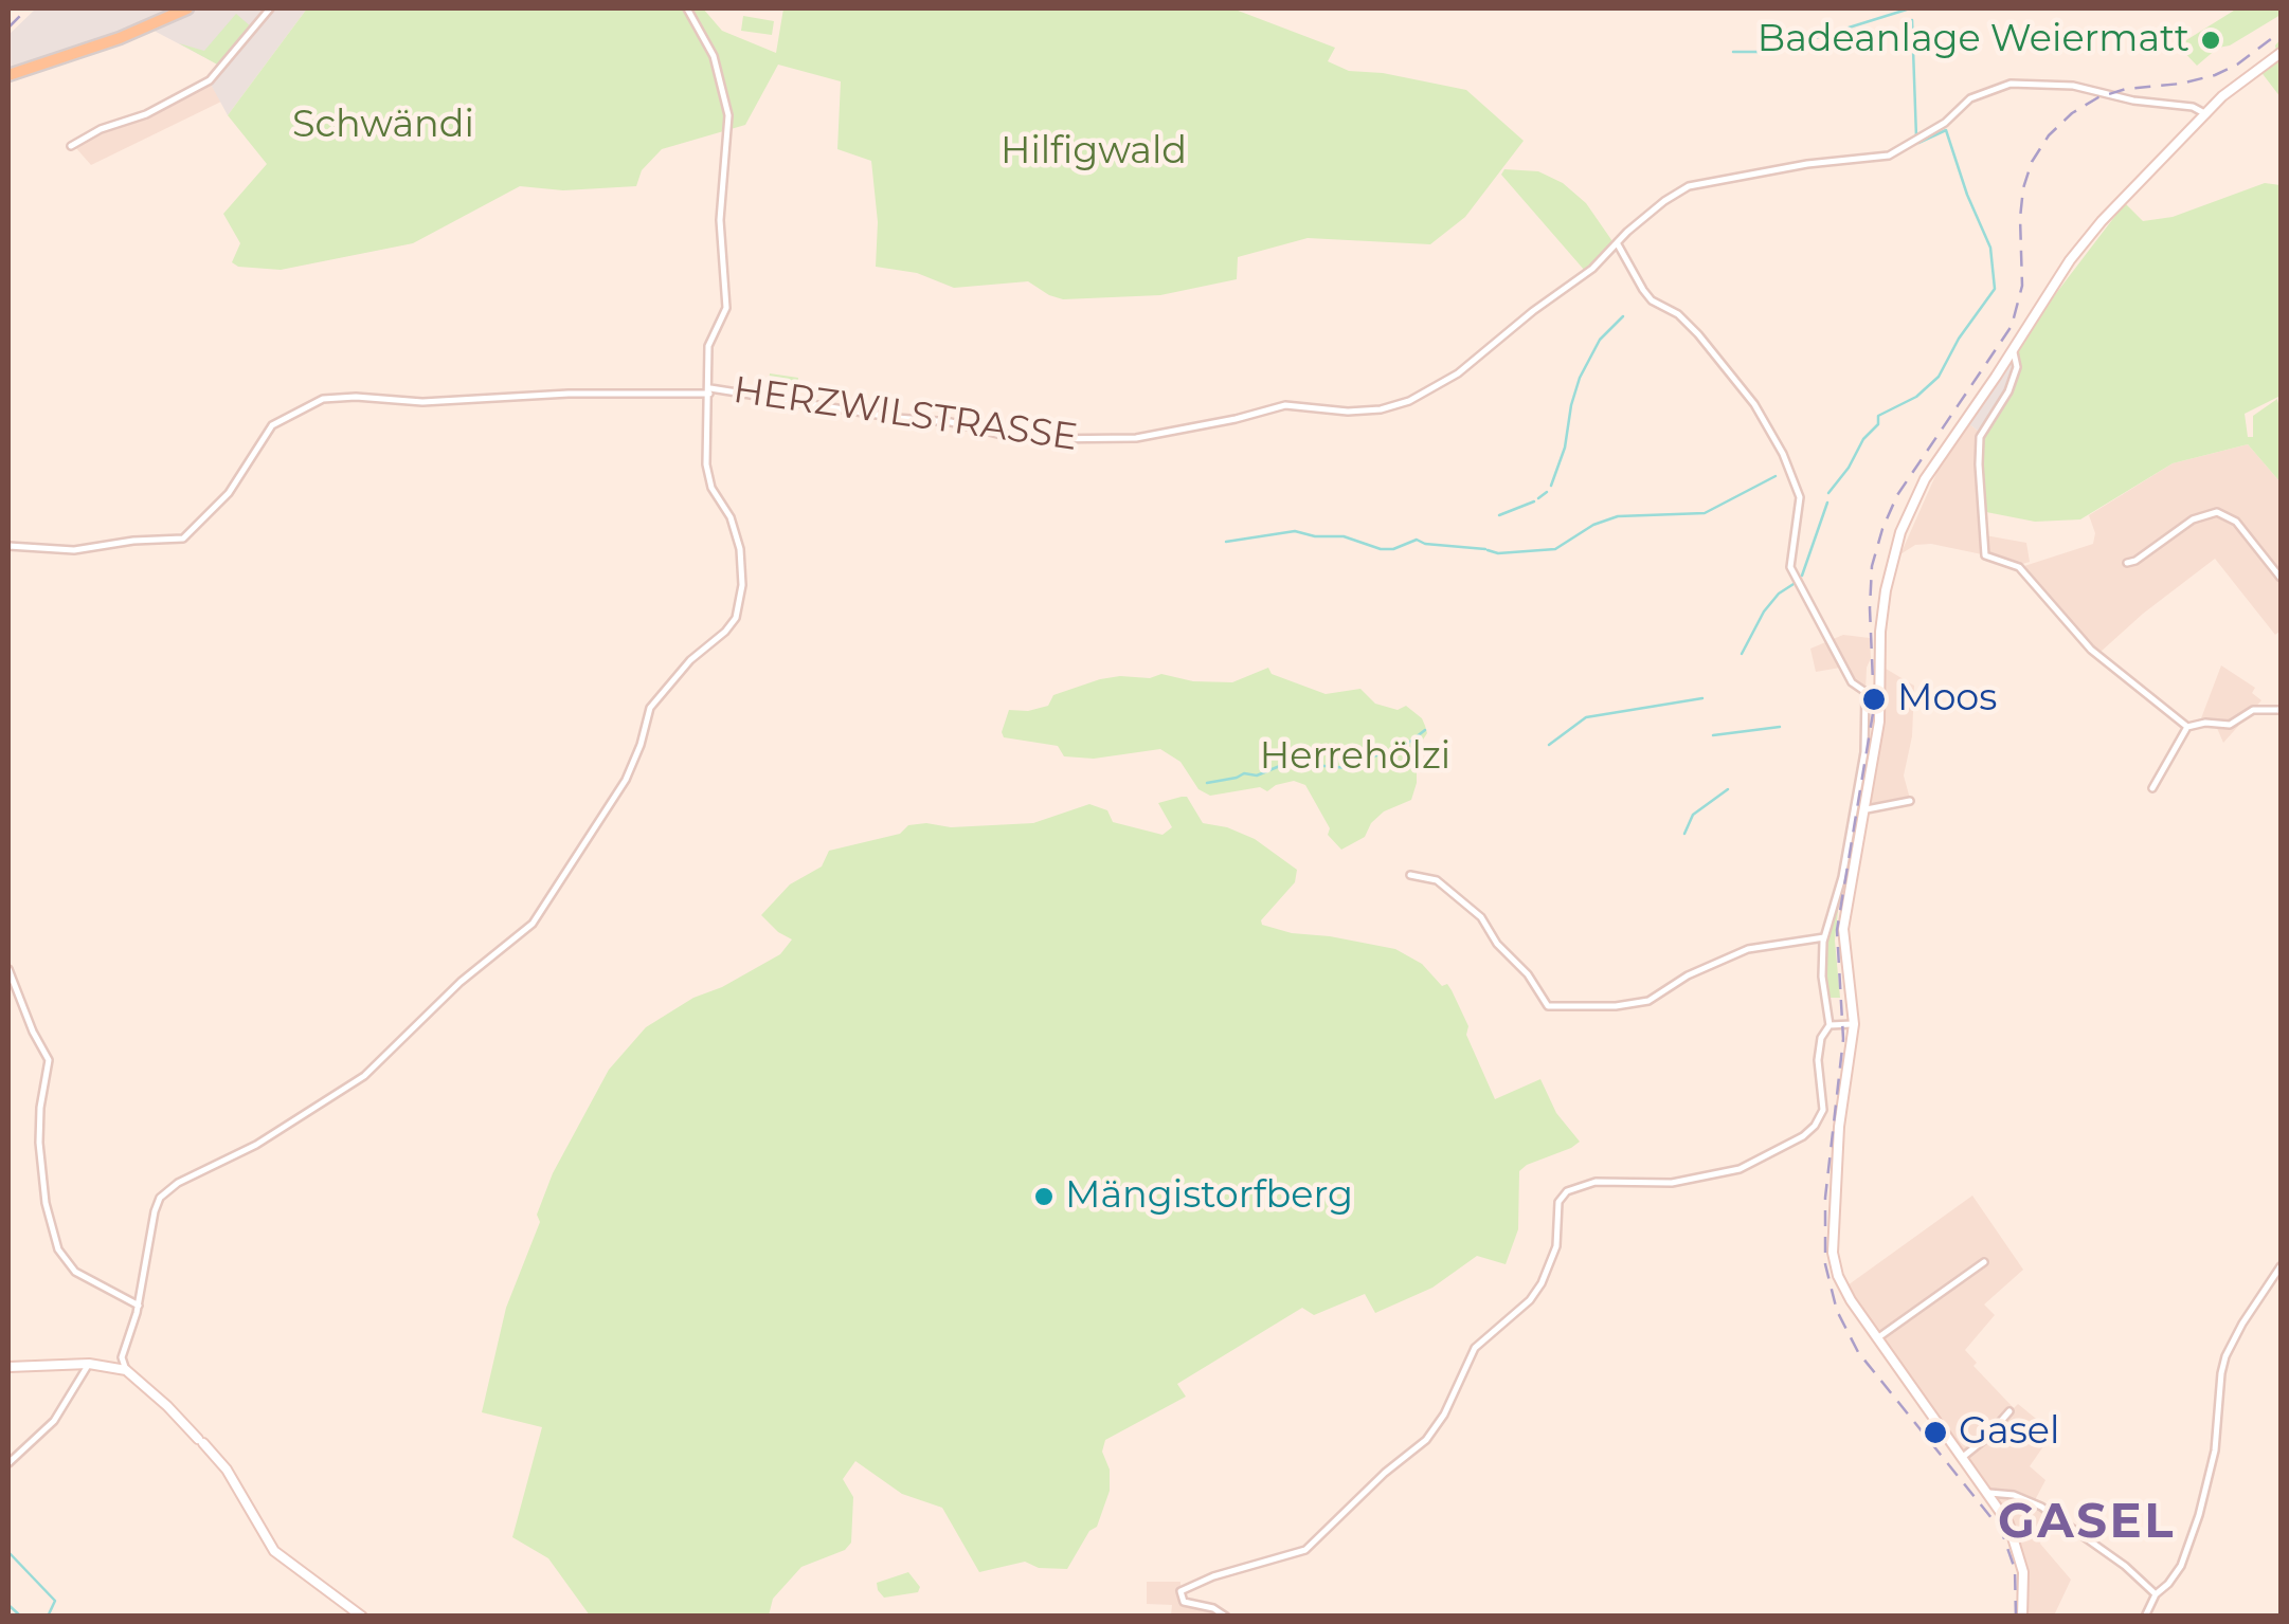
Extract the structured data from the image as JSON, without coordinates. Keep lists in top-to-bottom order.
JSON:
{
  "streets": {
    "street": ["HERZWILSTRASSE"]
  },
  "districts": ["GASEL"],
  "parks": ["Schwändi", "Hilfigwald", "Herrehölzi"],
  "places": [
    "Badeanlage Weiermatt",
    "Moos",
    "Mängistorfberg",
    "Gasel"
  ]
}
